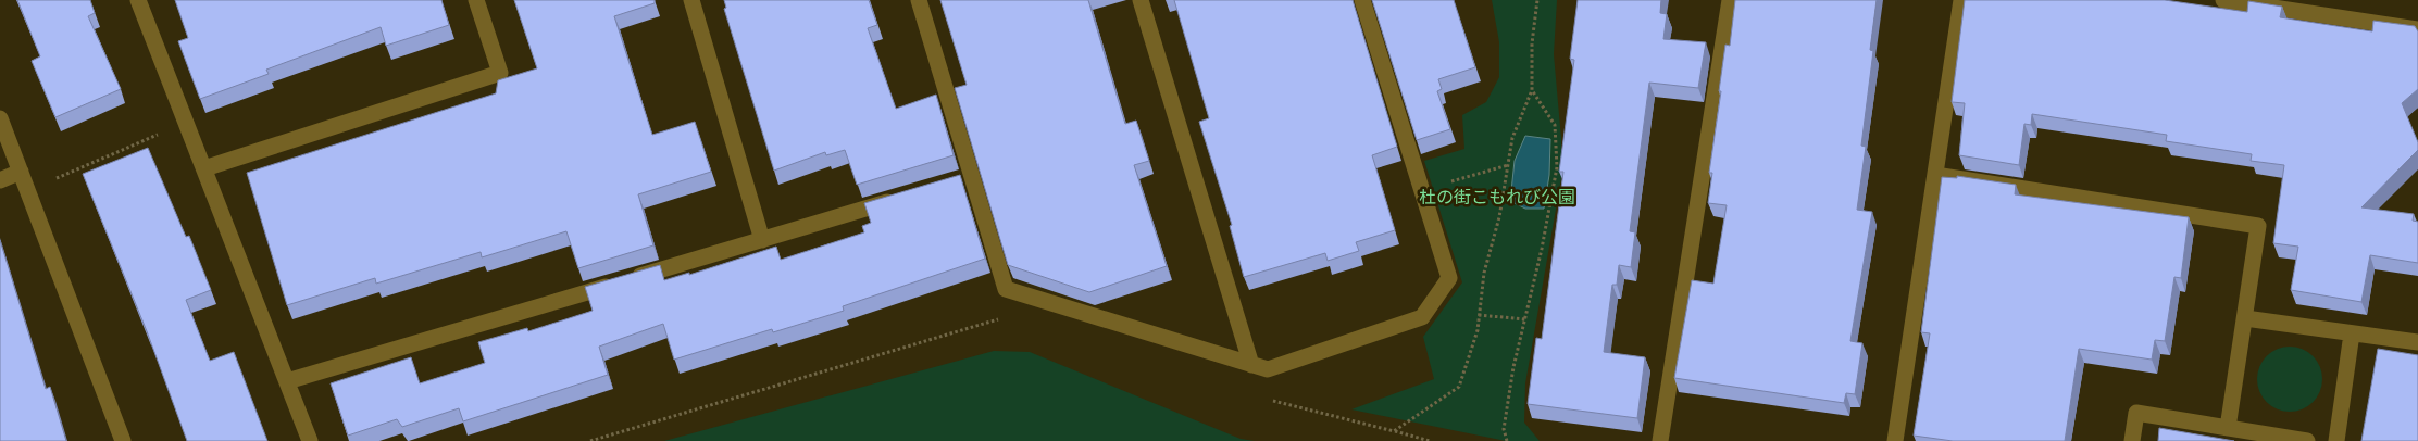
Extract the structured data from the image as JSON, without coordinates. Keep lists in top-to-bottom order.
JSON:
{
  "parks": ["杜の街こもれび公園"]
}
